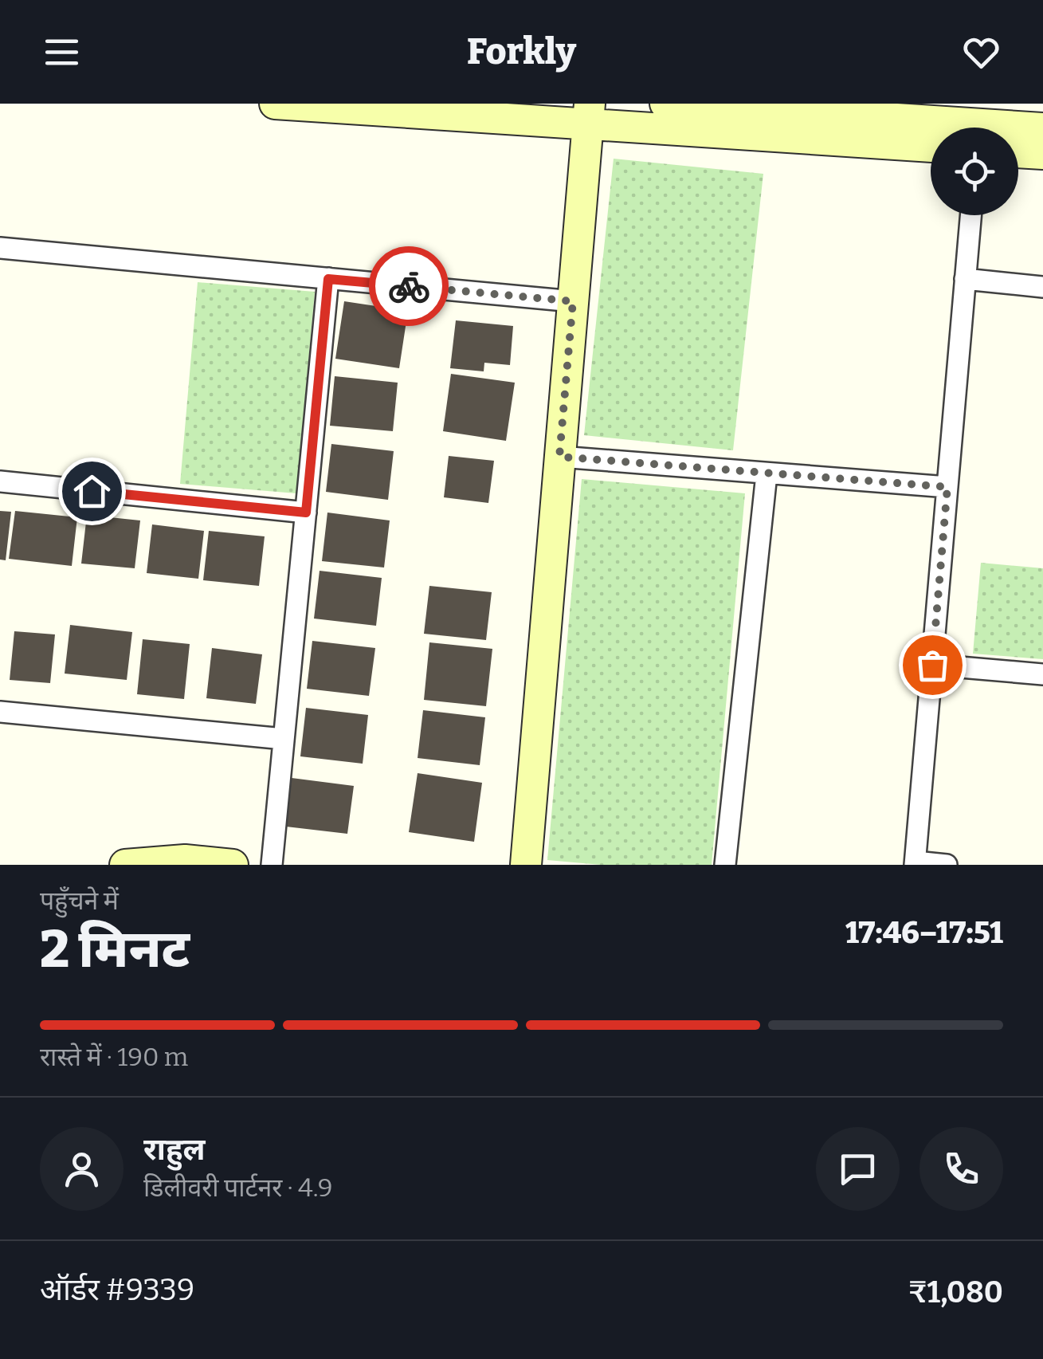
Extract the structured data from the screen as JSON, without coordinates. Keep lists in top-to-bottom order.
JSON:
{
  "page": {
    "header": "Forkly",
    "heading": ["2 मिनट", "पहुँचने में", "17:46–17:51"],
    "panel": [
      "राहुल",
      "डिलीवरी पार्टनर · 4.9",
      "ऑर्डर #9339",
      "₹1,080"
    ],
    "bar": "रास्ते में · 190 m"
  }
}
